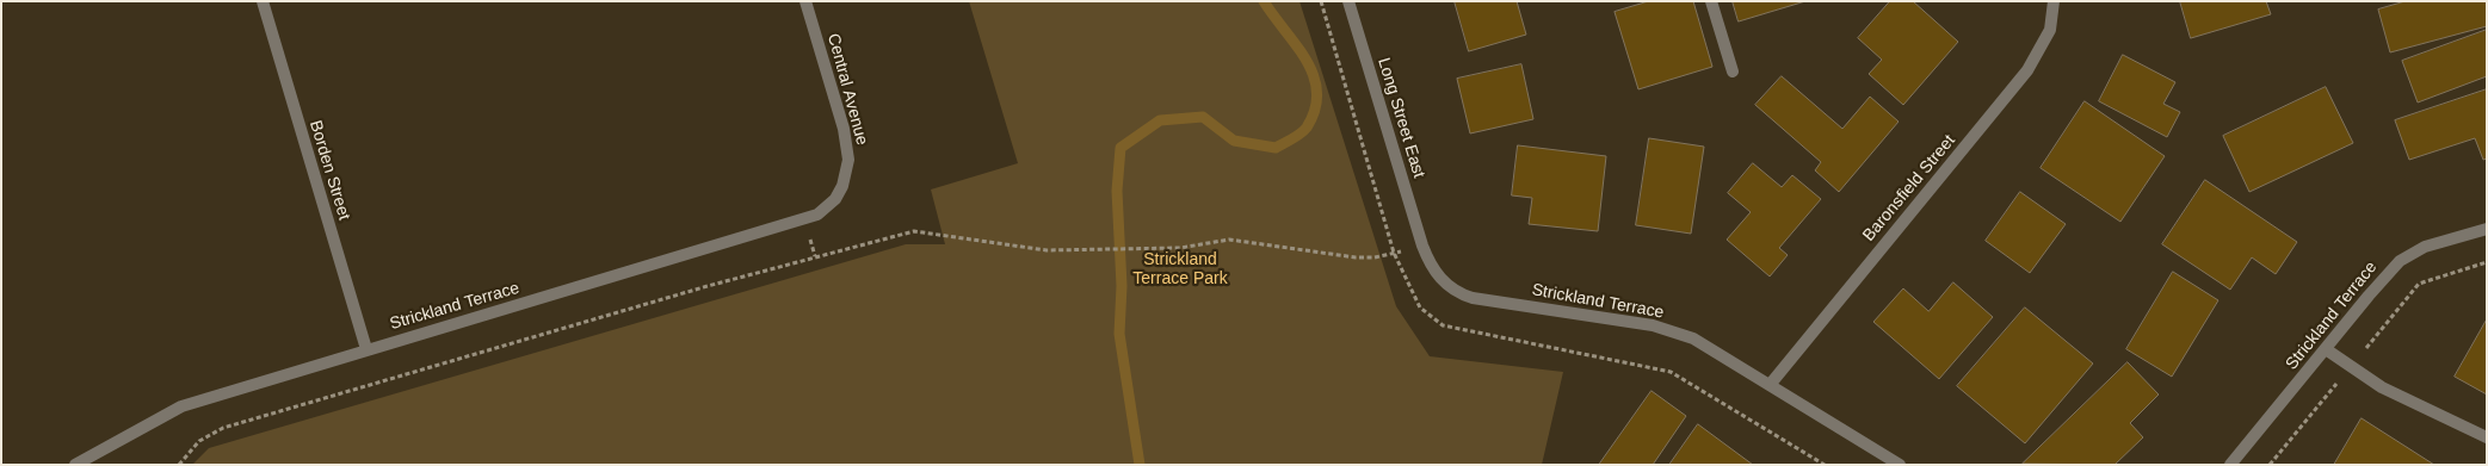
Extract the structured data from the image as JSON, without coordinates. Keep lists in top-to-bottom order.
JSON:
{
  "streets": {
    "street": [
      "Central Avenue",
      "Long Street East",
      "Borden Street",
      "Baronsfield Street",
      "Strickland Terrace"
    ]
  },
  "crossings": [
    ["Central Avenue", "Strickland Terrace"],
    ["Long Street East", "Strickland Terrace"],
    ["Borden Street", "Strickland Terrace"],
    ["Baronsfield Street", "Strickland Terrace"]
  ],
  "parks": ["Strickland Terrace Park"]
}
